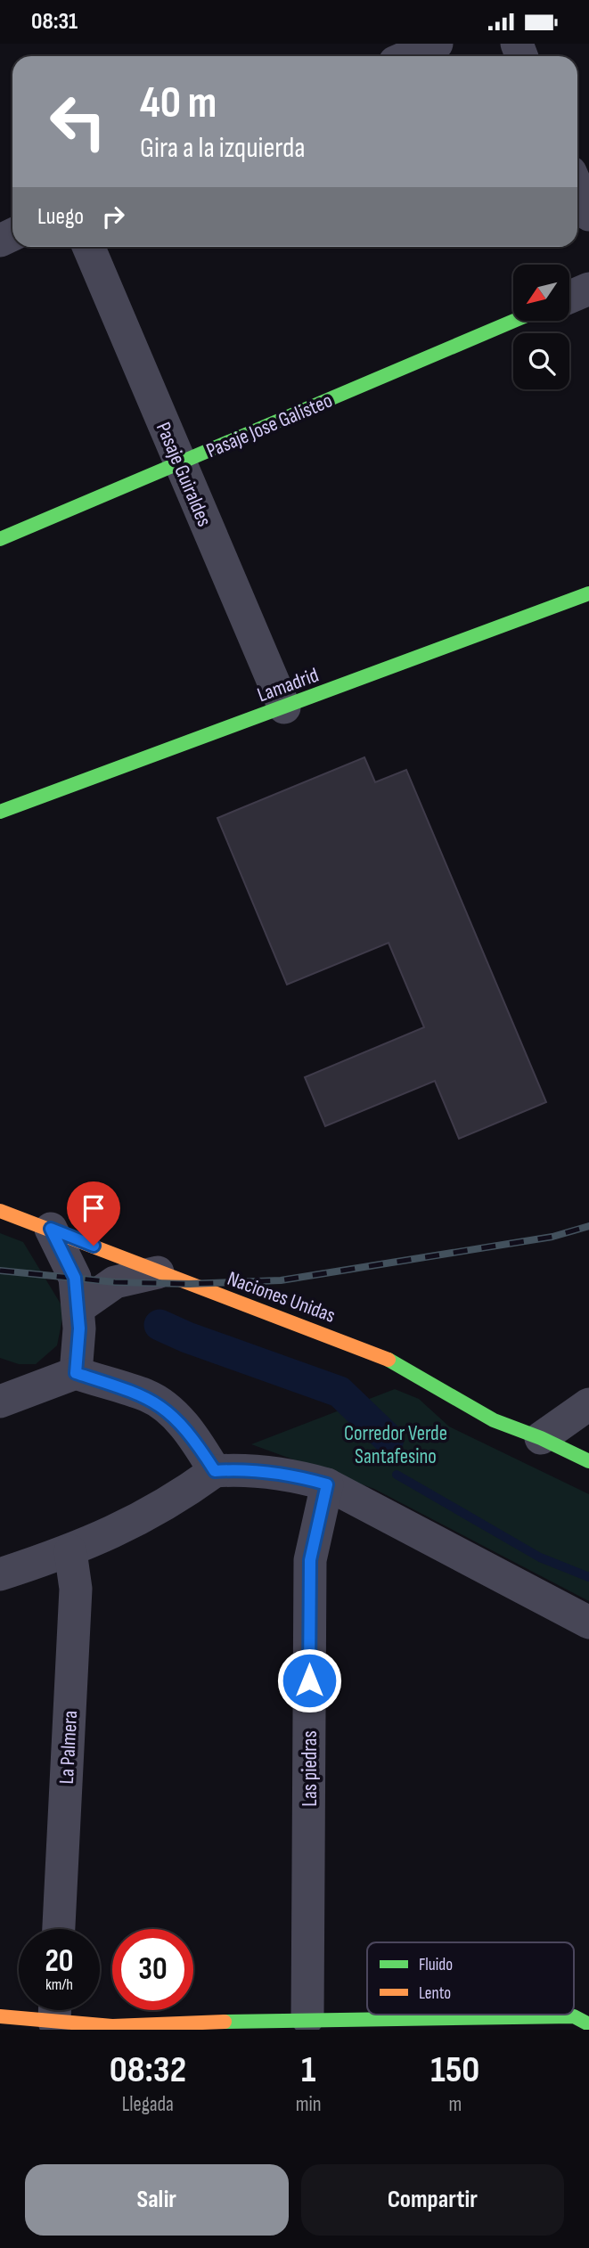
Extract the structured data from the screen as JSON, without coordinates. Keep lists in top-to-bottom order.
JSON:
{
  "streets": {
    "street": [
      "Pasaje Jose Galisteo",
      "Pasaje Guiraldes",
      "Lamadrid",
      "Naciones Unidas",
      "La Palmera",
      "Las piedras"
    ]
  },
  "crossings": [
    ["Pasaje Jose Galisteo", "Pasaje Guiraldes"],
    ["Pasaje Guiraldes", "Lamadrid"]
  ],
  "parks": ["Corredor Verde Santafesino"],
  "legend": ["Fluido", "Lento"],
  "north": "bottom left",
  "page": {
    "status": "08:31",
    "turn": ["40 m", "Gira a la izquierda"],
    "then": "Luego",
    "speed": "20 km/h",
    "limit": "30",
    "eta": [
      "08:32",
      "Llegada",
      "1",
      "min",
      "150",
      "m"
    ],
    "buttons": ["Salir", "Compartir"]
  }
}
